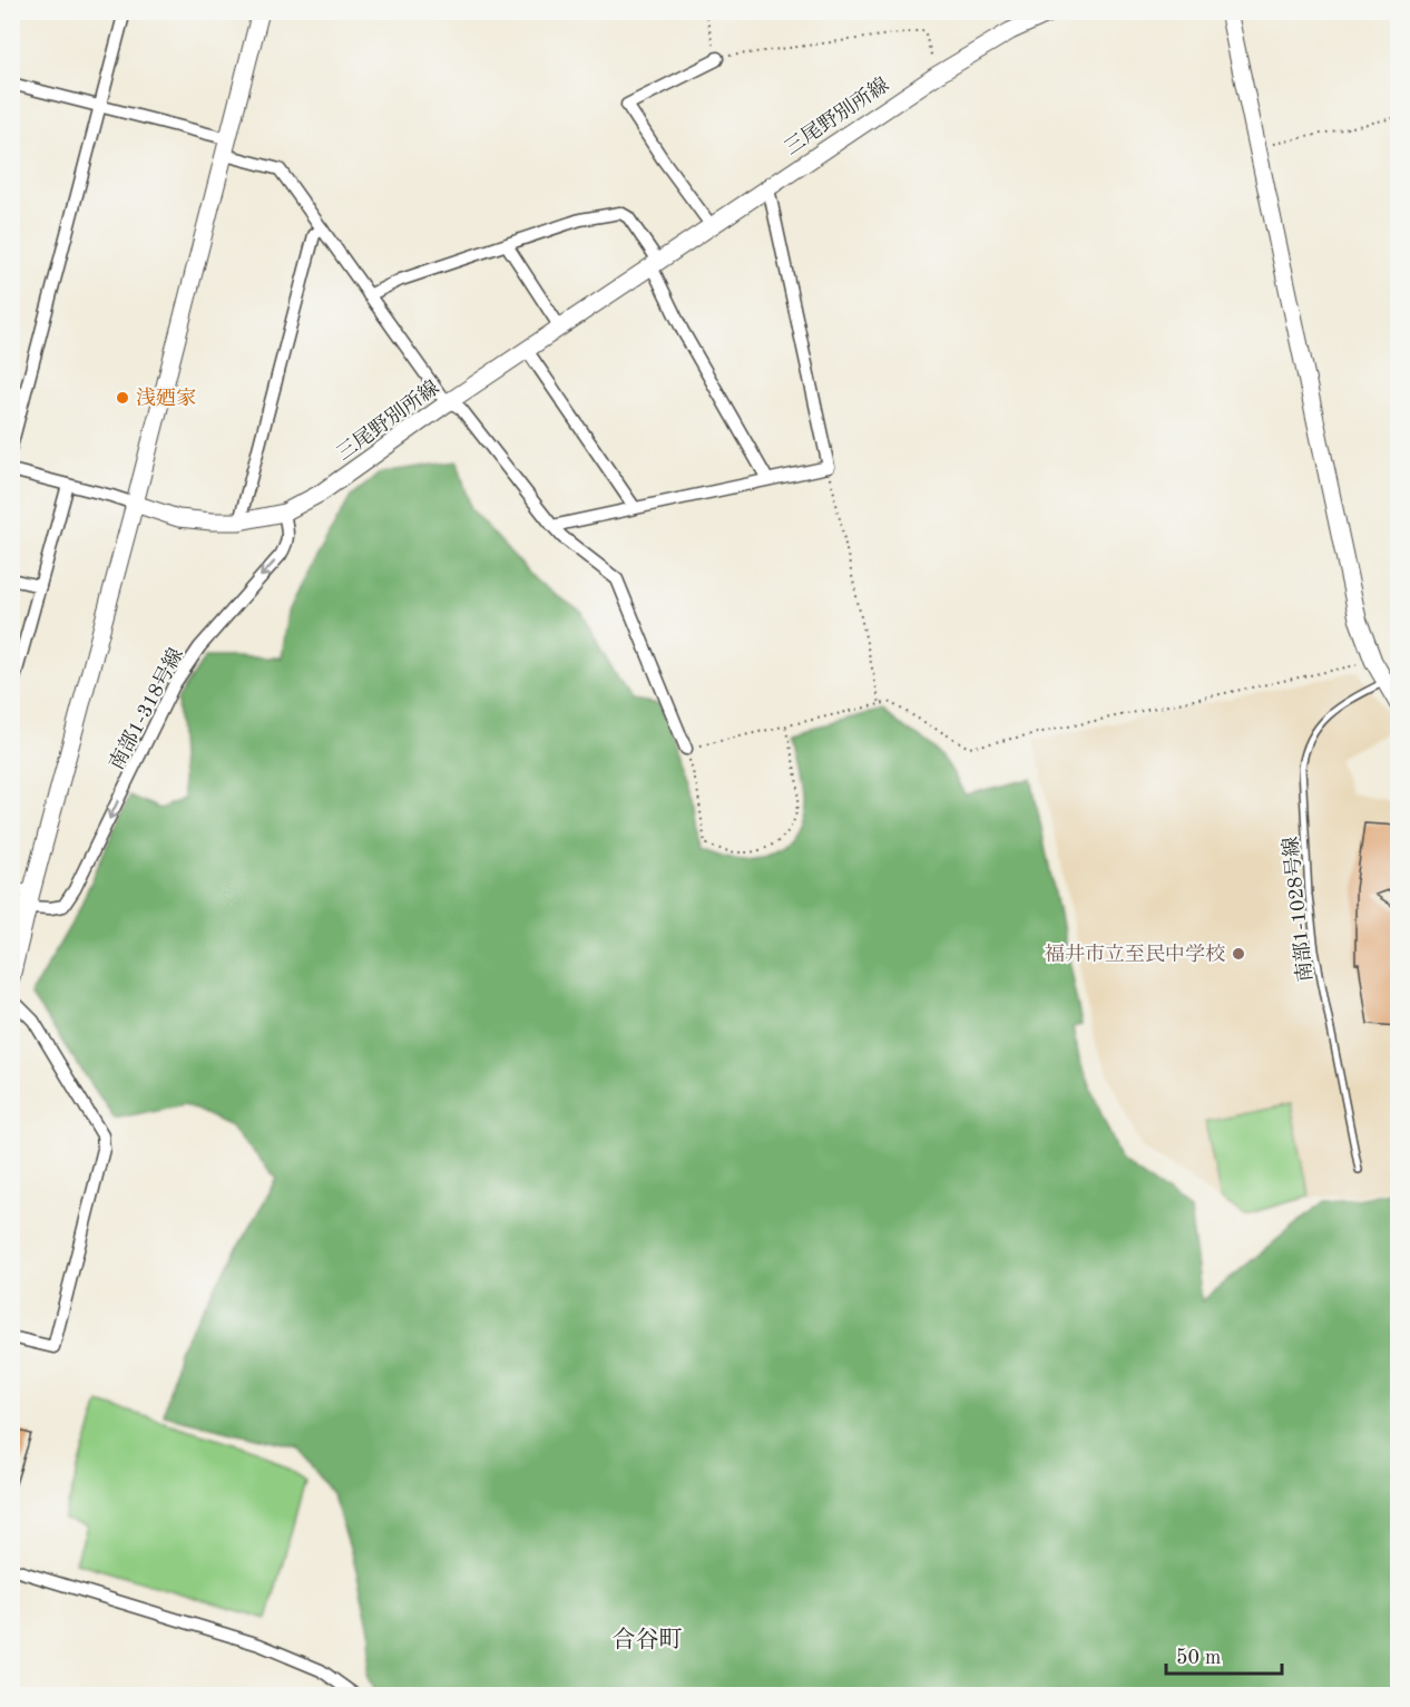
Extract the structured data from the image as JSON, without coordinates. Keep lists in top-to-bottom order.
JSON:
{
  "streets": {
    "main road": ["三尾野別所線"],
    "street": ["南部1-318号線"],
    "lane": ["南部1-1028号線"]
  },
  "crossings": [
    ["三尾野別所線", "南部1-318号線"]
  ],
  "one_way": ["南部1-318号線"],
  "districts": ["合谷町"],
  "places": ["浅廼家", "福井市立至民中学校"],
  "scale_bar": "50 m"
}
